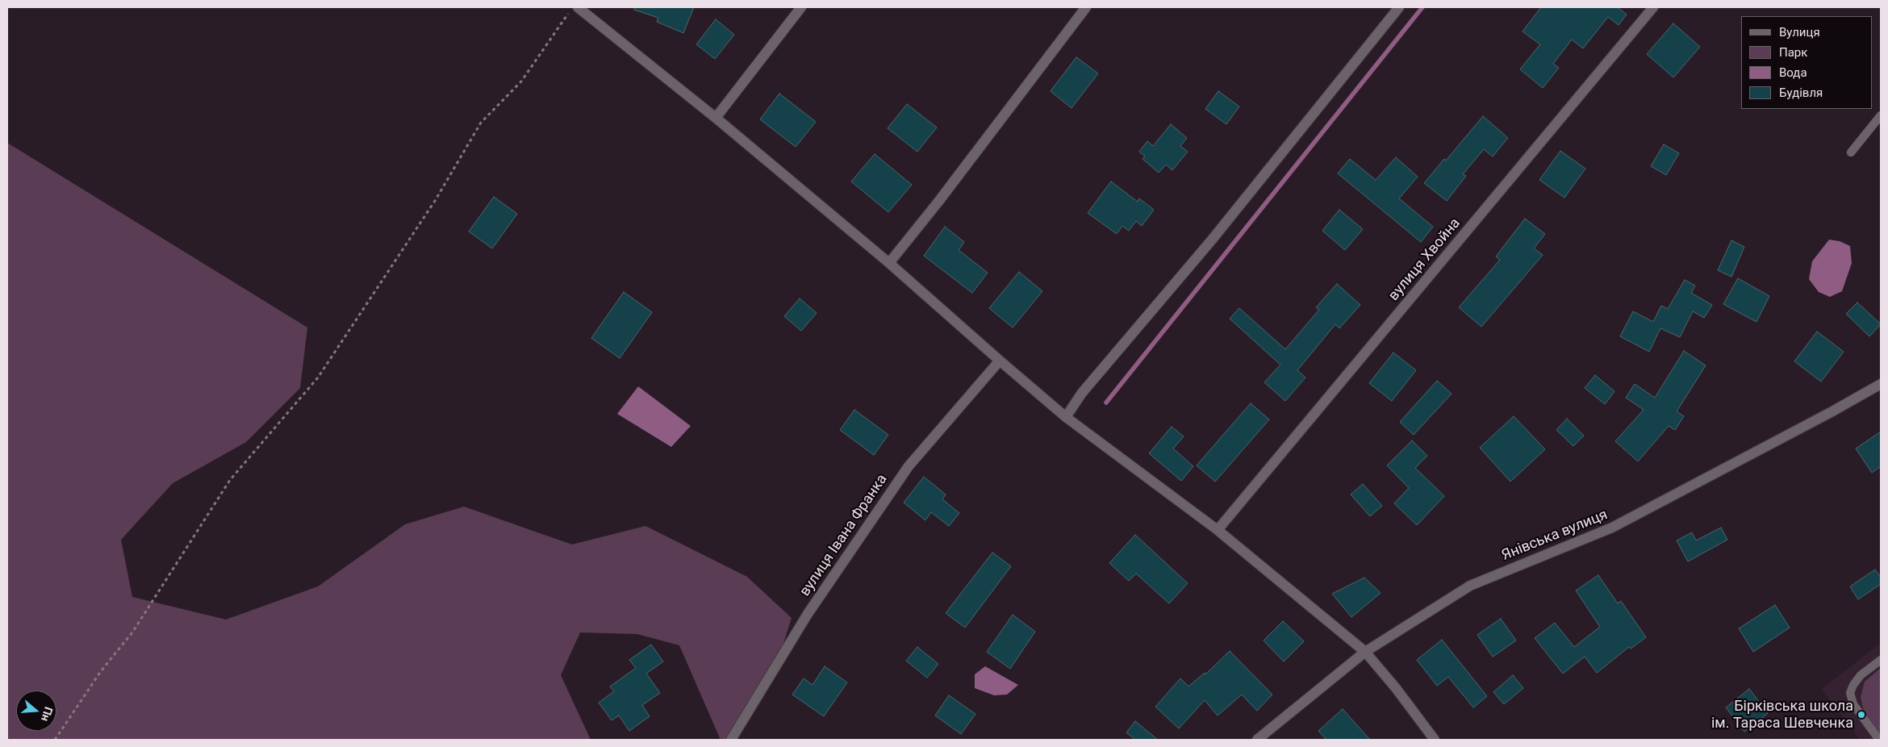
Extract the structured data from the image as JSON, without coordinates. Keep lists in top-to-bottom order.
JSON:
{
  "streets": {
    "street": ["вулиця Хвойна", "вулиця Івана Франка", "Янівська вулиця"]
  },
  "places": ["Бірківська школа ім. Тараса Шевченка"],
  "legend": [
    "Вулиця",
    "Парк",
    "Вода",
    "Будівля"
  ],
  "north": "right"
}
